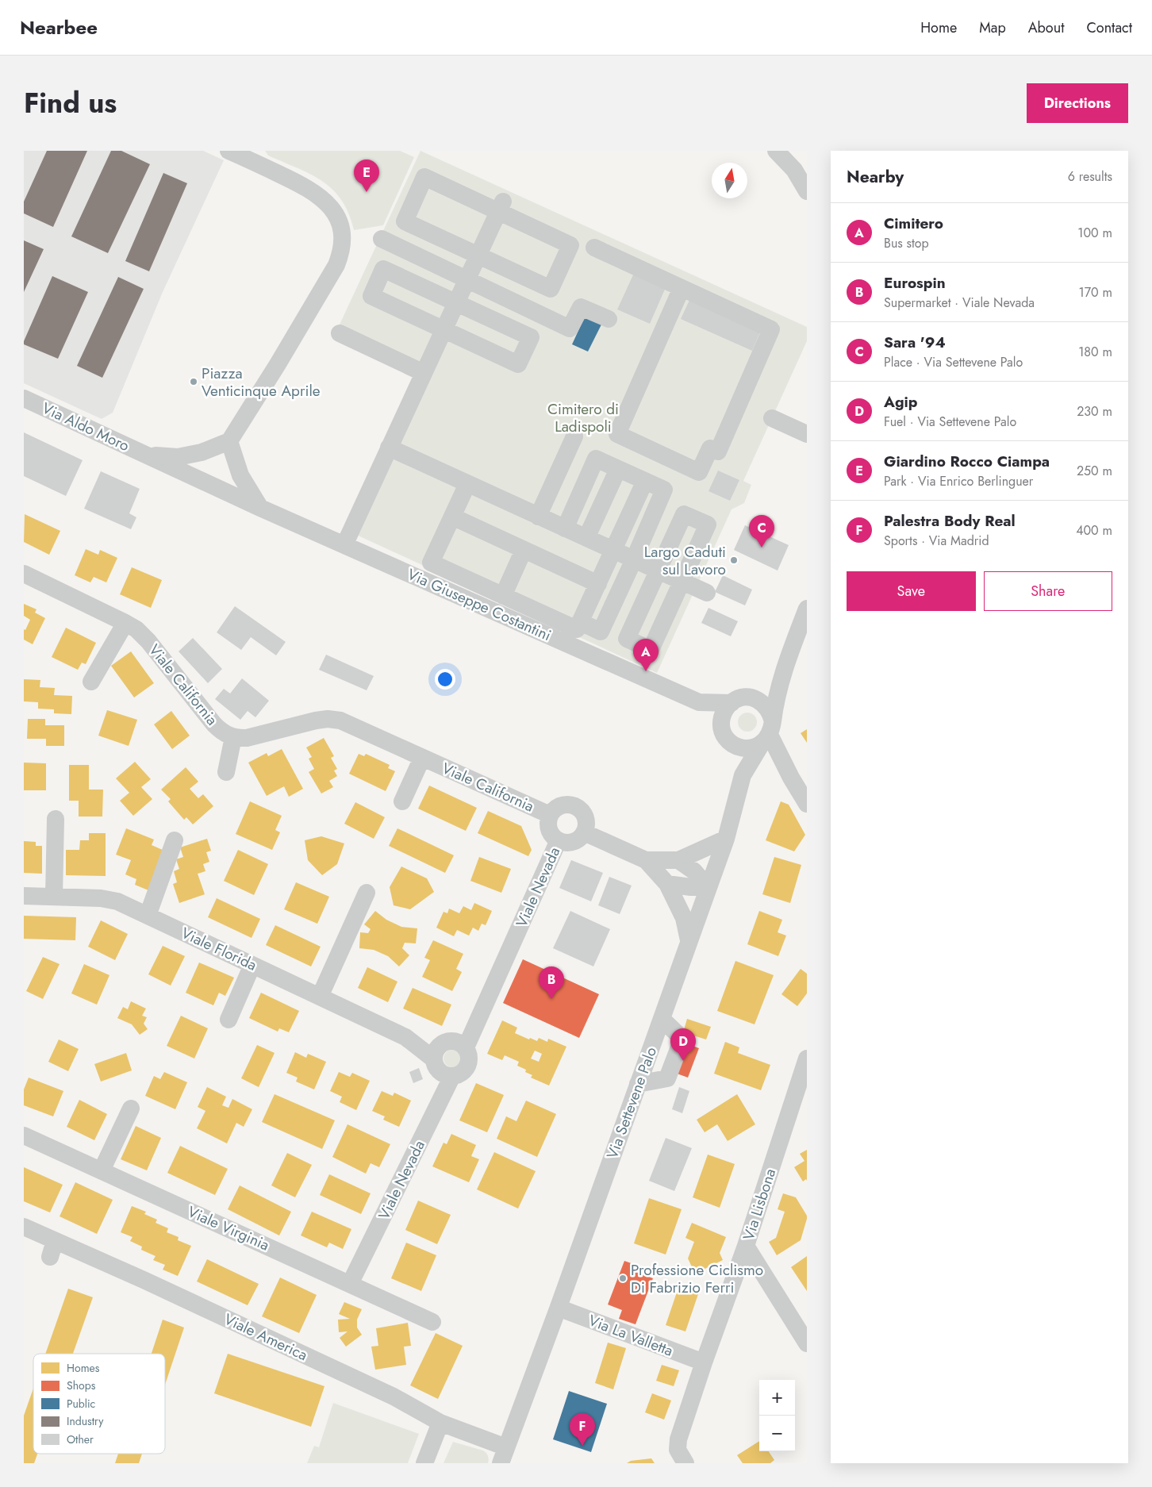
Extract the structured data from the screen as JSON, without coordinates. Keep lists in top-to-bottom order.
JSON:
{
  "streets": {
    "street": [
      "Via Aldo Moro",
      "Via Giuseppe Costantini",
      "Viale California",
      "Viale Nevada",
      "Viale Florida",
      "Via Settevene Palo",
      "Via Lisbona",
      "Viale Virginia",
      "Via La Valletta",
      "Viale America"
    ]
  },
  "crossings": [
    ["Via Aldo Moro", "Via Giuseppe Costantini"],
    ["Viale California", "Viale Nevada"],
    ["Viale Nevada", "Viale Florida"],
    ["Viale Nevada", "Viale Virginia"],
    ["Via Settevene Palo", "Via La Valletta"],
    ["Via Settevene Palo", "Viale America"],
    ["Via Lisbona", "Via La Valletta"]
  ],
  "parks": ["Cimitero di Ladispoli"],
  "places": ["Piazza Venticinque Aprile", "Largo Caduti sul Lavoro", "Professione Ciclismo Di Fabrizio Ferri"],
  "legend": [
    "Homes",
    "Shops",
    "Public",
    "Industry",
    "Other"
  ],
  "north": "top",
  "page": {
    "header": "Nearbee",
    "nav": [
      "Home",
      "Map",
      "About",
      "Contact"
    ],
    "title": "Find us",
    "buttons": [
      "Directions",
      ["Save", "Share"]
    ],
    "heading": ["Nearby", "6 results"],
    "pins": [
      "E",
      "C",
      "A",
      "B",
      "D",
      "F"
    ],
    "list": [
      {
        "mark": "A",
        "name": "Cimitero",
        "note": "Bus stop",
        "value": "100 m"
      },
      {
        "mark": "B",
        "name": "Eurospin",
        "note": "Supermarket · Viale Nevada",
        "value": "170 m"
      },
      {
        "mark": "C",
        "name": "Sara '94",
        "note": "Place · Via Settevene Palo",
        "value": "180 m"
      },
      {
        "mark": "D",
        "name": "Agip",
        "note": "Fuel · Via Settevene Palo",
        "value": "230 m"
      },
      {
        "mark": "E",
        "name": "Giardino Rocco Ciampa",
        "note": "Park · Via Enrico Berlinguer",
        "value": "250 m"
      },
      {
        "mark": "F",
        "name": "Palestra Body Real",
        "note": "Sports · Via Madrid",
        "value": "400 m"
      }
    ],
    "map_buttons": ["+", "−"]
  }
}
